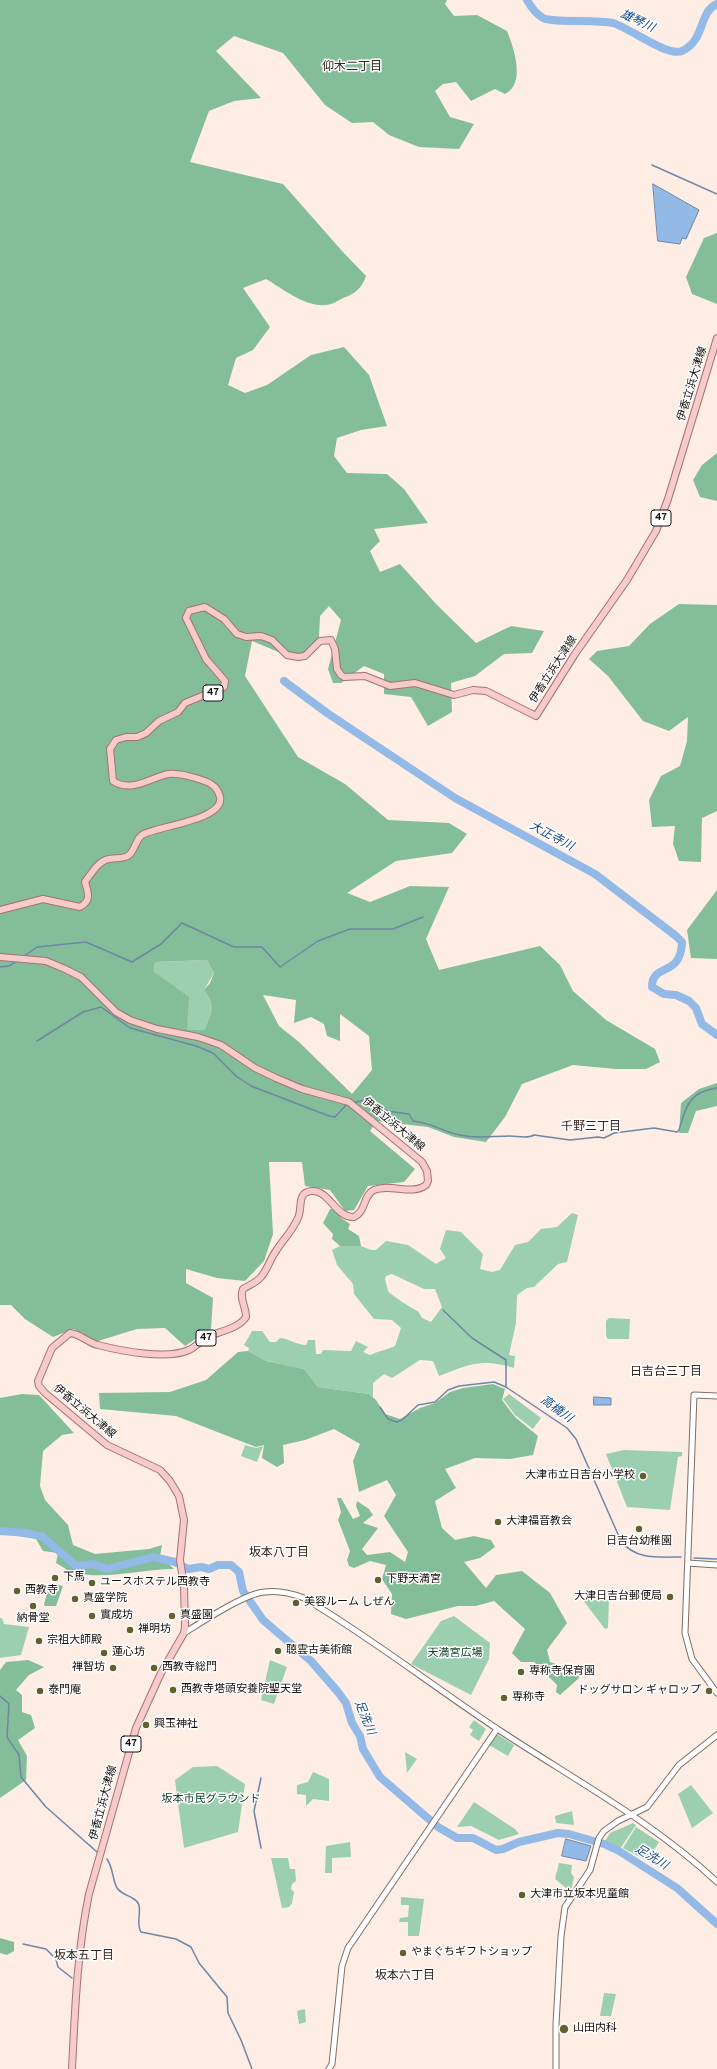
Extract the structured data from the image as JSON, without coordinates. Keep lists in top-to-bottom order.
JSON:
{
  "streets": {
    "main road": ["伊香立浜大津線", "47"]
  },
  "districts": [
    "仰木二丁目",
    "千野三丁目",
    "日吉台三丁目",
    "坂本八丁目",
    "坂本五丁目",
    "坂本六丁目"
  ],
  "water": [
    "雄琴川",
    "大正寺川",
    "高橋川",
    "足洗川"
  ],
  "parks": ["天満宮広場", "坂本市民グラウンド"],
  "places": [
    "大津市立日吉台小学校",
    "大津福音教会",
    "日吉台幼稚園",
    "下馬",
    "下野天満宮",
    "ユースホステル西教寺",
    "西教寺",
    "大津日吉台郵便局",
    "真盛学院",
    "美容ルーム しぜん",
    "納骨堂",
    "實成坊",
    "真盛園",
    "禅明坊",
    "宗祖大師殿",
    "聴雲古美術館",
    "蓮心坊",
    "禅智坊",
    "西教寺総門",
    "専称寺保育園",
    "西教寺塔頭安養院聖天堂",
    "泰門庵",
    "ドッグサロン ギャロップ",
    "専称寺",
    "興玉神社",
    "大津市立坂本児童館",
    "やまぐちギフトショップ",
    "山田内科"
  ]
}
